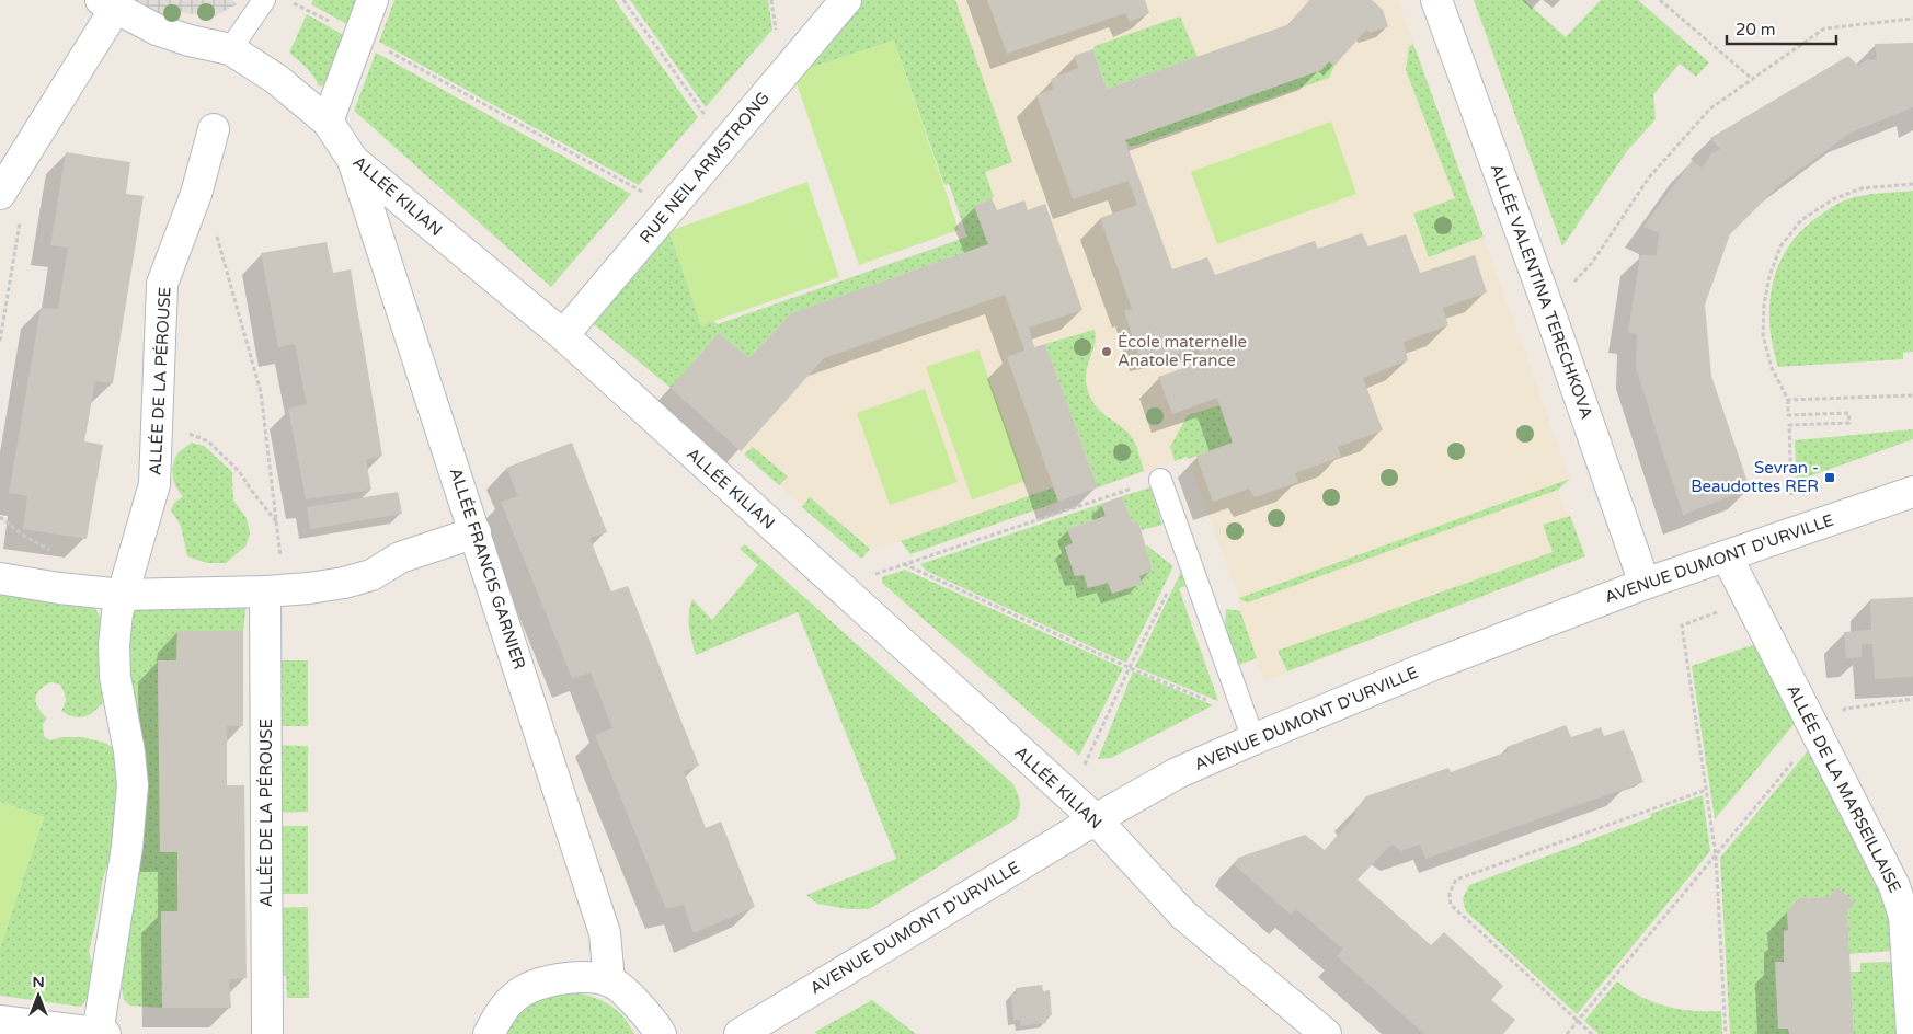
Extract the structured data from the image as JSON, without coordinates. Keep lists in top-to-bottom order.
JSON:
{
  "streets": {
    "street": [
      "RUE NEIL ARMSTRONG",
      "ALLÉE KILIAN",
      "ALLÉE VALENTINA TERECHKOVA",
      "ALLÉE DE LA PÉROUSE",
      "AVENUE DUMONT D'URVILLE",
      "ALLÉE FRANCIS GARNIER",
      "ALLÉE DE LA MARSEILLAISE"
    ]
  },
  "crossings": [
    ["RUE NEIL ARMSTRONG", "ALLÉE KILIAN"],
    ["ALLÉE KILIAN", "AVENUE DUMONT D'URVILLE"],
    ["ALLÉE KILIAN", "ALLÉE FRANCIS GARNIER"],
    ["ALLÉE VALENTINA TERECHKOVA", "AVENUE DUMONT D'URVILLE"],
    ["AVENUE DUMONT D'URVILLE", "ALLÉE DE LA MARSEILLAISE"]
  ],
  "places": {
    "other": ["École maternelle Anatole France"],
    "transit": ["Sevran - Beaudottes RER"]
  },
  "scale_bar": "20 m",
  "north": "top"
}
